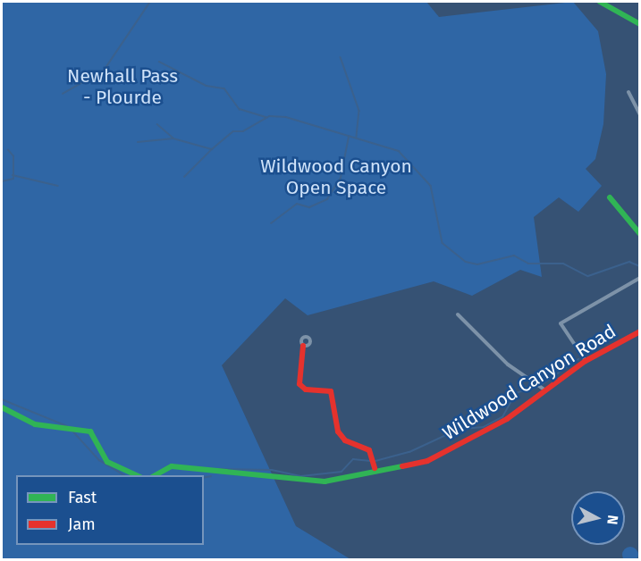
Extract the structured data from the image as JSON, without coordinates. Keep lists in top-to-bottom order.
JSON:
{
  "streets": {
    "street": ["Wildwood Canyon Road"]
  },
  "parks": ["Newhall Pass - Plourde", "Wildwood Canyon Open Space"],
  "legend": ["Fast", "Jam"],
  "north": "right"
}
